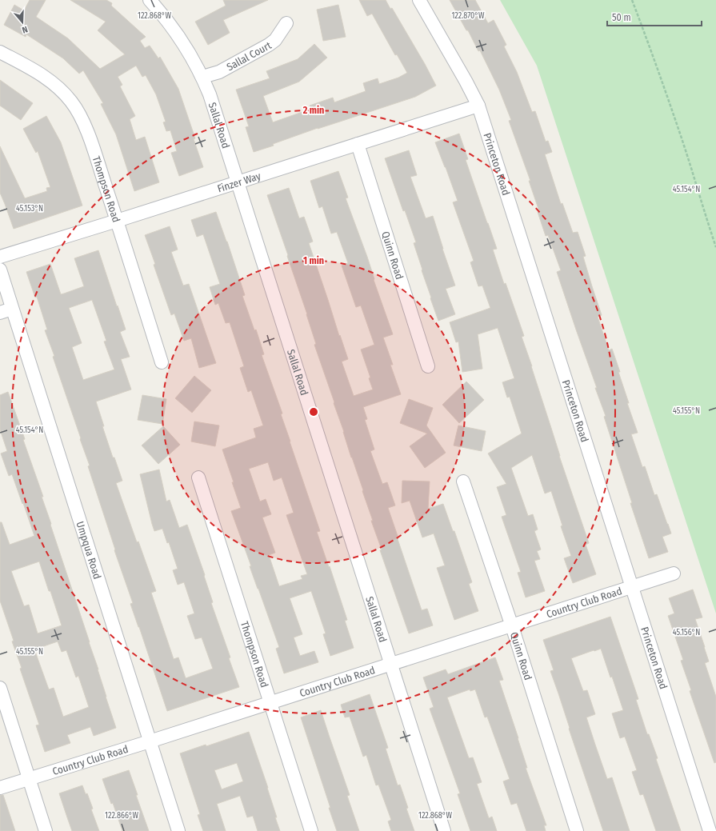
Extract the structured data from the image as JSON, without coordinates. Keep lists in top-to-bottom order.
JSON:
{
  "streets": {
    "street": [
      "Sallal Court",
      "Sallal Road",
      "Princeton Road",
      "Finzer Way",
      "Thompson Road",
      "Quinn Road",
      "Umpqua Road",
      "Country Club Road"
    ]
  },
  "crossings": [
    ["Sallal Court", "Sallal Road"],
    ["Sallal Road", "Finzer Way"],
    ["Sallal Road", "Country Club Road"],
    ["Princeton Road", "Finzer Way"],
    ["Princeton Road", "Country Club Road"],
    ["Finzer Way", "Thompson Road"],
    ["Finzer Way", "Quinn Road"],
    ["Thompson Road", "Country Club Road"],
    ["Quinn Road", "Country Club Road"],
    ["Umpqua Road", "Country Club Road"]
  ],
  "scale_bar": "50 m",
  "north": "bottom",
  "coordinates": [
    "122.868°W",
    "122.870°W",
    "45.154°N",
    "45.153°N",
    "45.155°N",
    "45.156°N",
    "122.866°W"
  ],
  "rings": ["2 min", "1 min"]
}
